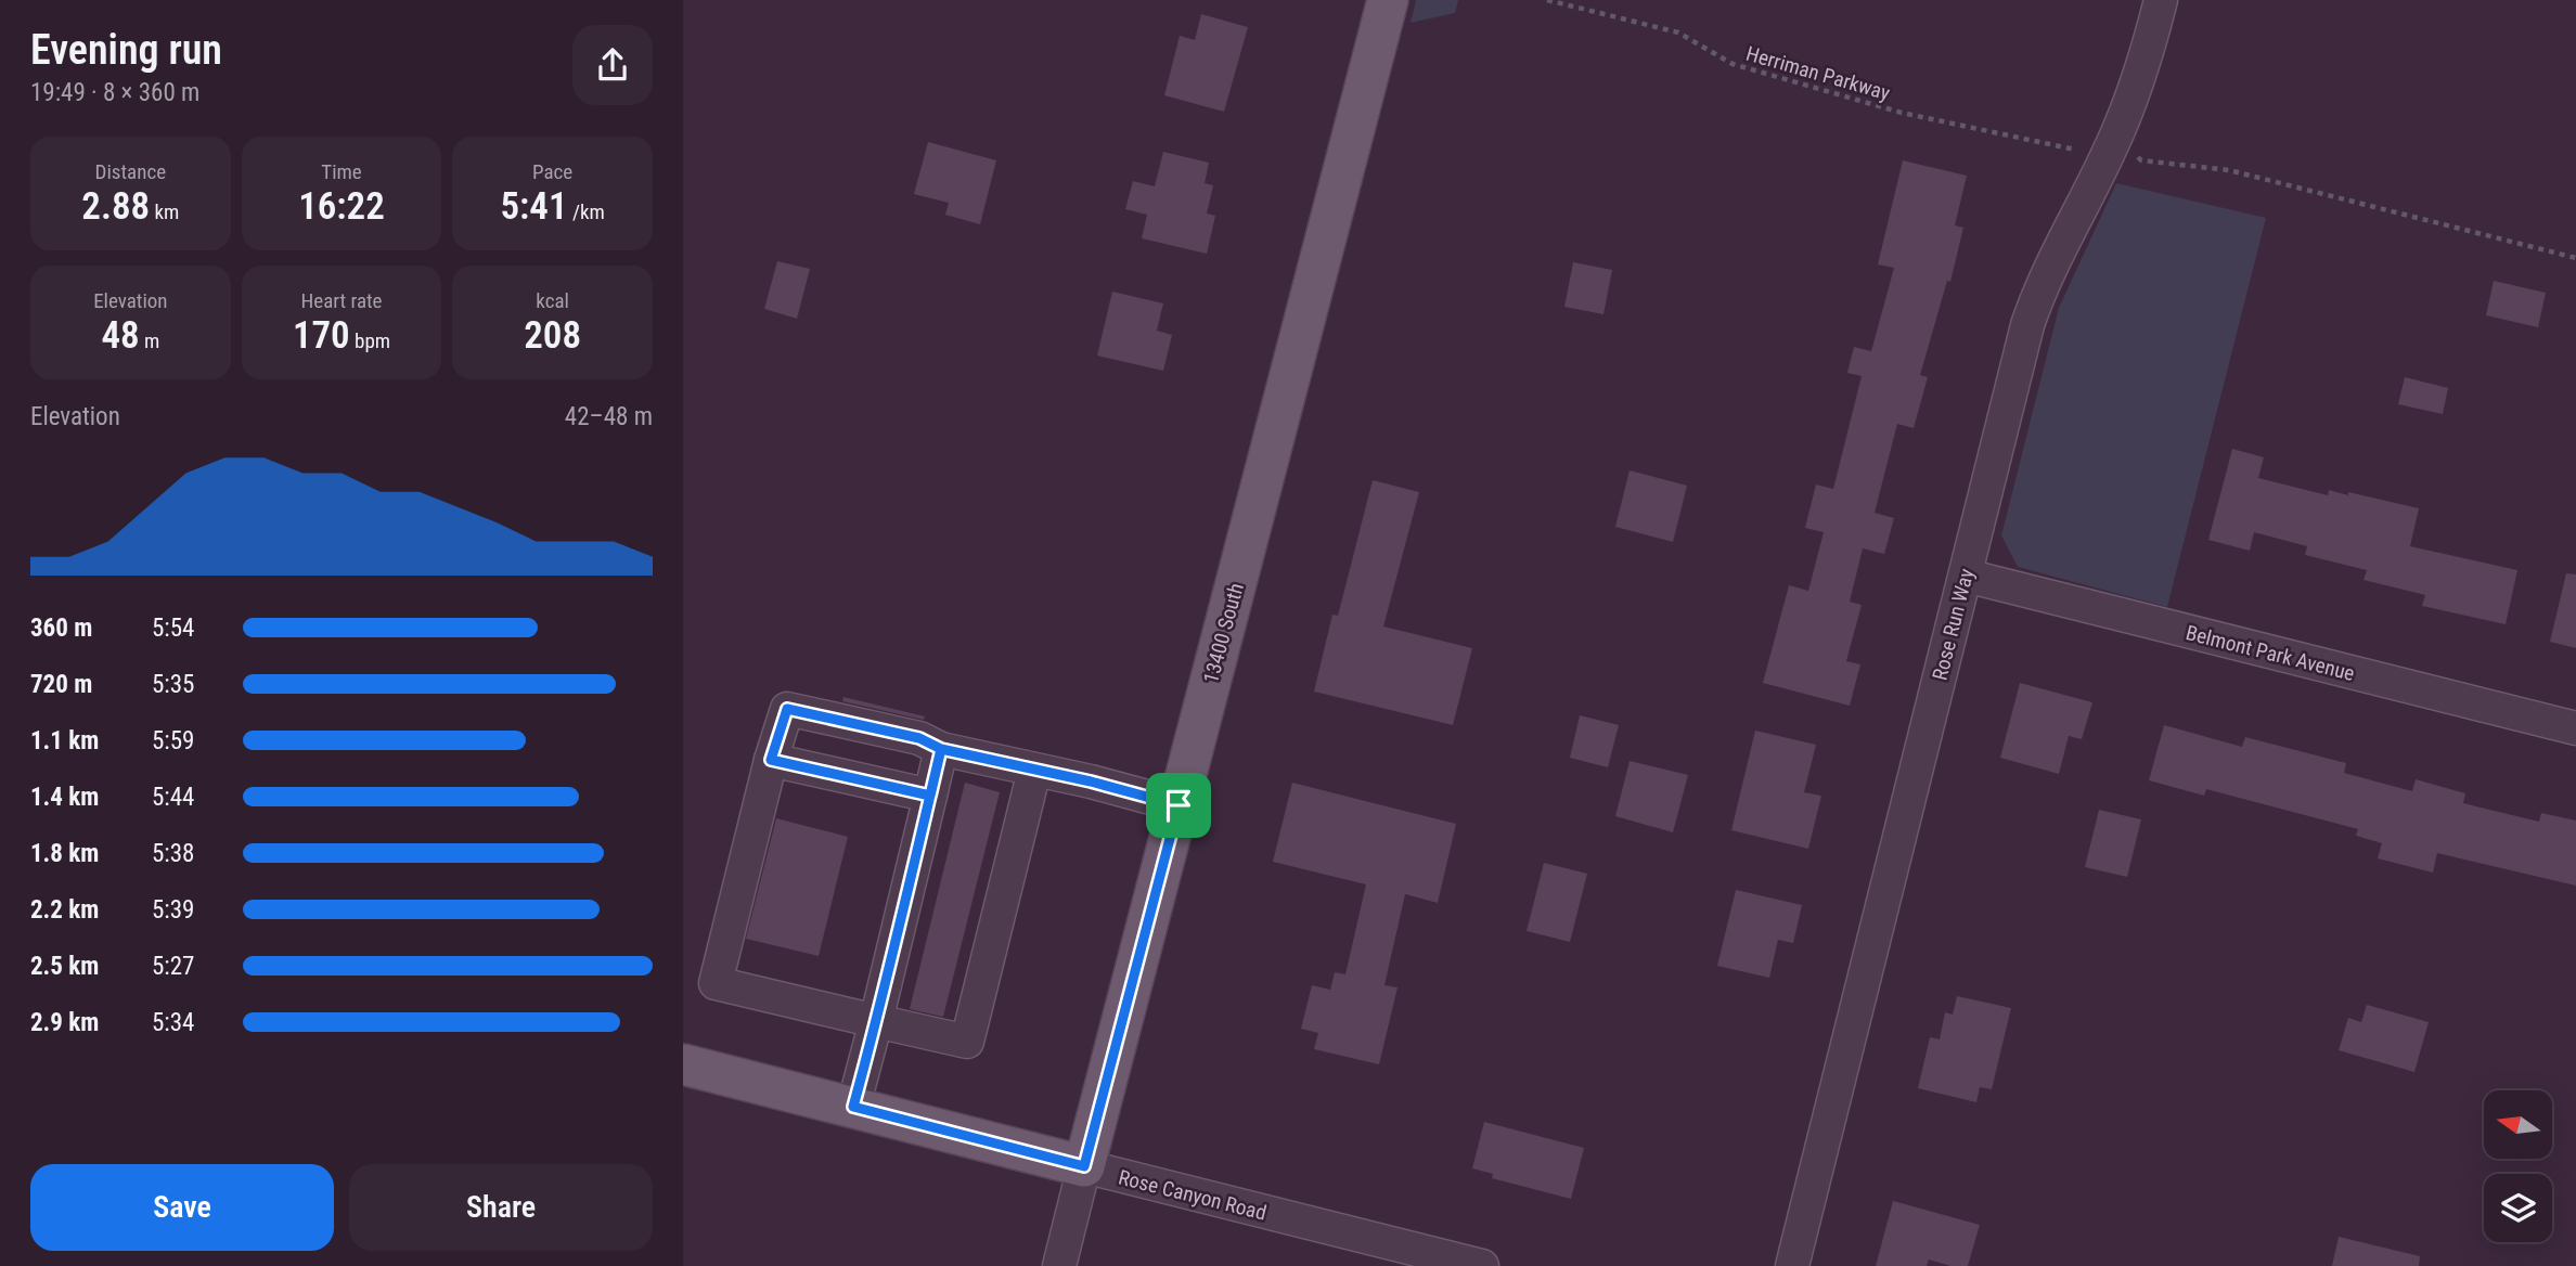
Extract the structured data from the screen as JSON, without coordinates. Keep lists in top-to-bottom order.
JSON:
{
  "streets": {
    "main road": ["13400 South", "Rose Canyon Road"],
    "street": ["Rose Run Way", "Belmont Park Avenue"],
    "path": ["Herriman Parkway"]
  },
  "crossings": [
    ["Rose Run Way", "Belmont Park Avenue"],
    ["13400 South", "Rose Canyon Road"]
  ],
  "north": "left",
  "page": {
    "heading": ["Evening run", "19:49 · 8 × 360 m"],
    "stats": [
      ["Distance", "2.88 km"],
      ["Time", "16:22"],
      ["Pace", "5:41 /km"],
      ["Elevation", "48 m"],
      ["Heart rate", "170 bpm"],
      ["kcal", "208"]
    ],
    "chart": ["Elevation", "42–48 m"],
    "list": [
      {
        "name": "360 m",
        "note": "5:54"
      },
      {
        "name": "720 m",
        "note": "5:35"
      },
      {
        "name": "1.1 km",
        "note": "5:59"
      },
      {
        "name": "1.4 km",
        "note": "5:44"
      },
      {
        "name": "1.8 km",
        "note": "5:38"
      },
      {
        "name": "2.2 km",
        "note": "5:39"
      },
      {
        "name": "2.5 km",
        "note": "5:27"
      },
      {
        "name": "2.9 km",
        "note": "5:34"
      }
    ],
    "buttons": ["Save", "Share"]
  }
}
